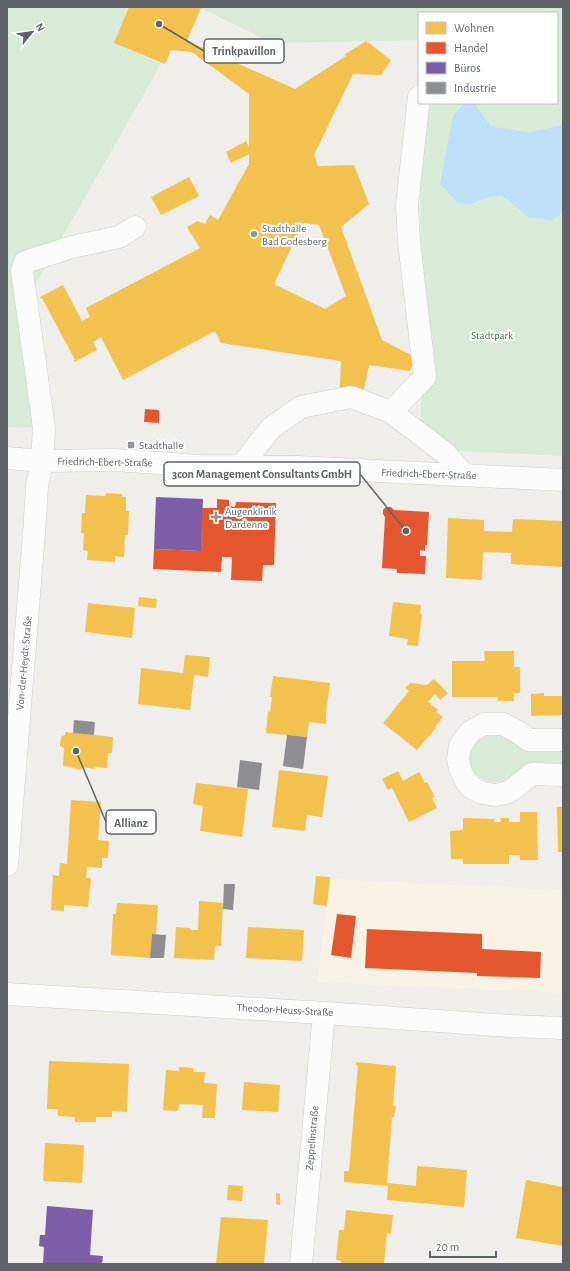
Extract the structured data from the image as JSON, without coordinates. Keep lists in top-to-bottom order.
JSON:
{
  "streets": {
    "street": [
      "Friedrich-Ebert-Straße",
      "Von-der-Heydt-Straße",
      "Theodor-Heuss-Straße",
      "Zeppelinstraße"
    ]
  },
  "crossings": [
    ["Friedrich-Ebert-Straße", "Von-der-Heydt-Straße"],
    ["Theodor-Heuss-Straße", "Zeppelinstraße"]
  ],
  "parks": ["Stadtpark"],
  "places": {
    "other": [
      "Trinkpavillon",
      "Stadthalle Bad Godesberg",
      "3con Management Consultants GmbH",
      "Allianz"
    ],
    "transit": ["Stadthalle"],
    "health": ["Augenklinik Dardenne"]
  },
  "legend": [
    "Wohnen",
    "Handel",
    "Büros",
    "Industrie"
  ],
  "scale_bar": "20 m",
  "north": "top right"
}
